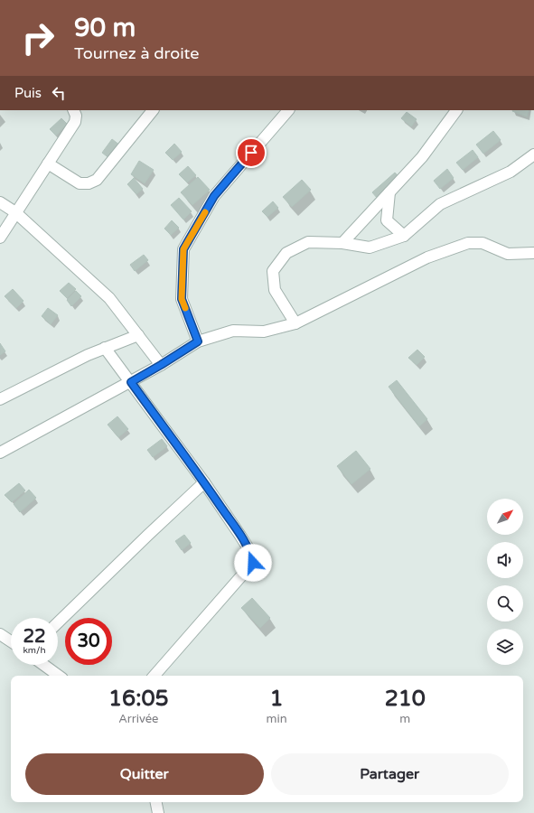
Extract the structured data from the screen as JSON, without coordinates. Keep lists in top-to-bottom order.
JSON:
{
  "north": "top right",
  "page": {
    "turn": ["90 m", "Tournez à droite"],
    "then": "Puis",
    "speed": "22 km/h",
    "limit": "30",
    "eta": [
      "16:05",
      "Arrivée",
      "1",
      "min",
      "210",
      "m"
    ],
    "buttons": ["Quitter", "Partager"]
  }
}
